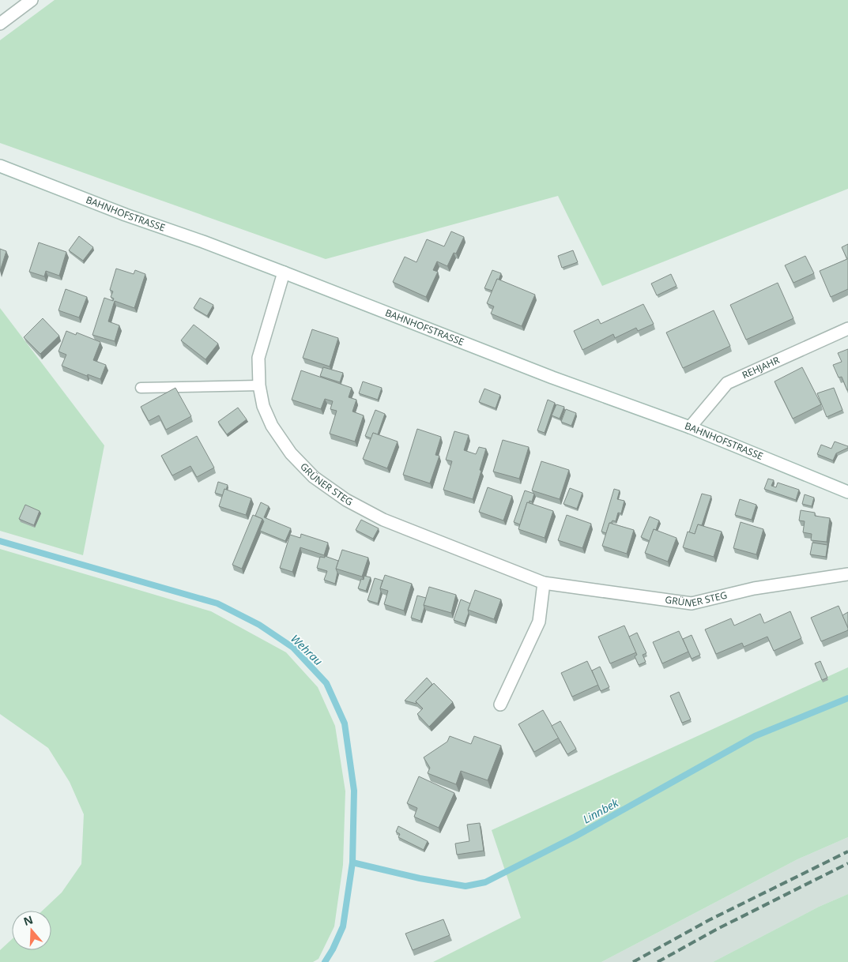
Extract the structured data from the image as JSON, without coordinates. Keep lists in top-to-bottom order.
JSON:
{
  "streets": {
    "street": ["BAHNHOFSTRASSE", "REHJAHR", "GRÜNER STEG"]
  },
  "crossings": [
    ["BAHNHOFSTRASSE", "REHJAHR"],
    ["BAHNHOFSTRASSE", "GRÜNER STEG"]
  ],
  "water": ["Wehrau", "Linnbek"],
  "north": "top"
}
